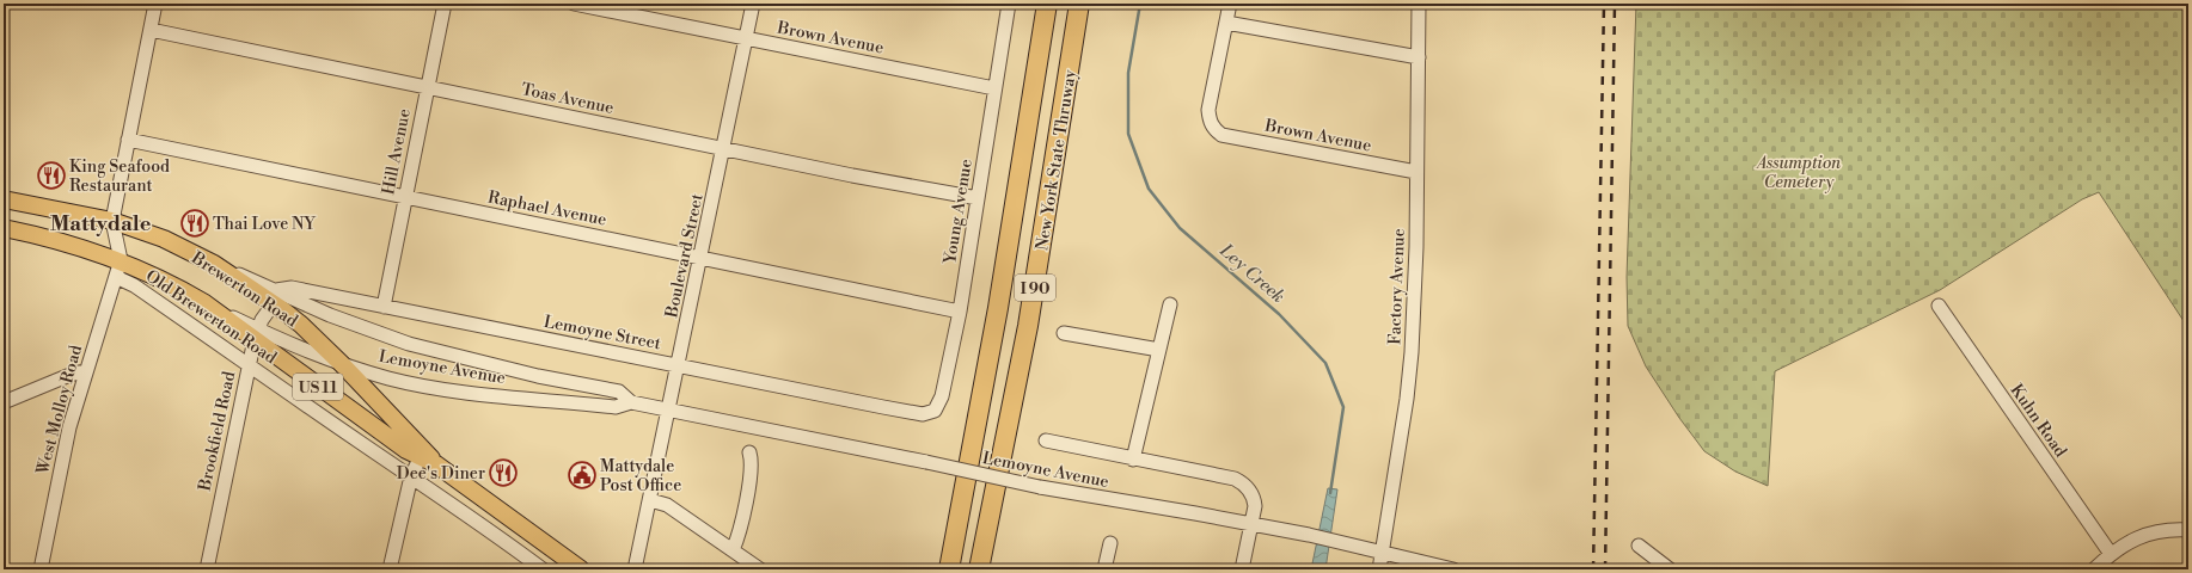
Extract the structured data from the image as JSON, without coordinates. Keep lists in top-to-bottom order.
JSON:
{
  "streets": {
    "highway": ["New York State Thruway", "I 90"],
    "main road": ["Brewerton Road", "US 11"],
    "street": [
      "Brown Avenue",
      "Toas Avenue",
      "Hill Avenue",
      "Raphael Avenue",
      "Young Avenue",
      "Boulevard Street",
      "Factory Avenue",
      "Old Brewerton Road",
      "Lemoyne Street",
      "Lemoyne Avenue",
      "West Molloy Road",
      "Kuhn Road",
      "Brookfield Road"
    ]
  },
  "crossings": [
    ["Brown Avenue", "Young Avenue"],
    ["Brown Avenue", "Boulevard Street"],
    ["Brown Avenue", "Factory Avenue"],
    ["Toas Avenue", "Hill Avenue"],
    ["Toas Avenue", "Young Avenue"],
    ["Toas Avenue", "Boulevard Street"],
    ["Hill Avenue", "Raphael Avenue"],
    ["Hill Avenue", "Lemoyne Street"],
    ["Raphael Avenue", "Young Avenue"],
    ["Raphael Avenue", "Boulevard Street"],
    ["Young Avenue", "Lemoyne Street"],
    ["Boulevard Street", "Lemoyne Street"],
    ["Boulevard Street", "Lemoyne Avenue"],
    ["Factory Avenue", "Lemoyne Avenue"],
    ["Brewerton Road", "Lemoyne Street"],
    ["Brewerton Road", "Lemoyne Avenue"],
    ["Brewerton Road", "West Molloy Road"],
    ["Brewerton Road", "Brookfield Road"],
    ["Old Brewerton Road", "West Molloy Road"],
    ["Old Brewerton Road", "Brookfield Road"],
    ["Lemoyne Street", "Lemoyne Avenue"],
    ["Lemoyne Street", "Brookfield Road"],
    ["Lemoyne Avenue", "Brookfield Road"]
  ],
  "districts": ["Mattydale"],
  "water": ["Ley Creek"],
  "parks": ["Assumption Cemetery"],
  "places": {
    "restaurant": ["King Seafood Restaurant", "Thai Love NY", "Dee's Diner"],
    "public building": ["Mattydale Post Office"]
  }
}
